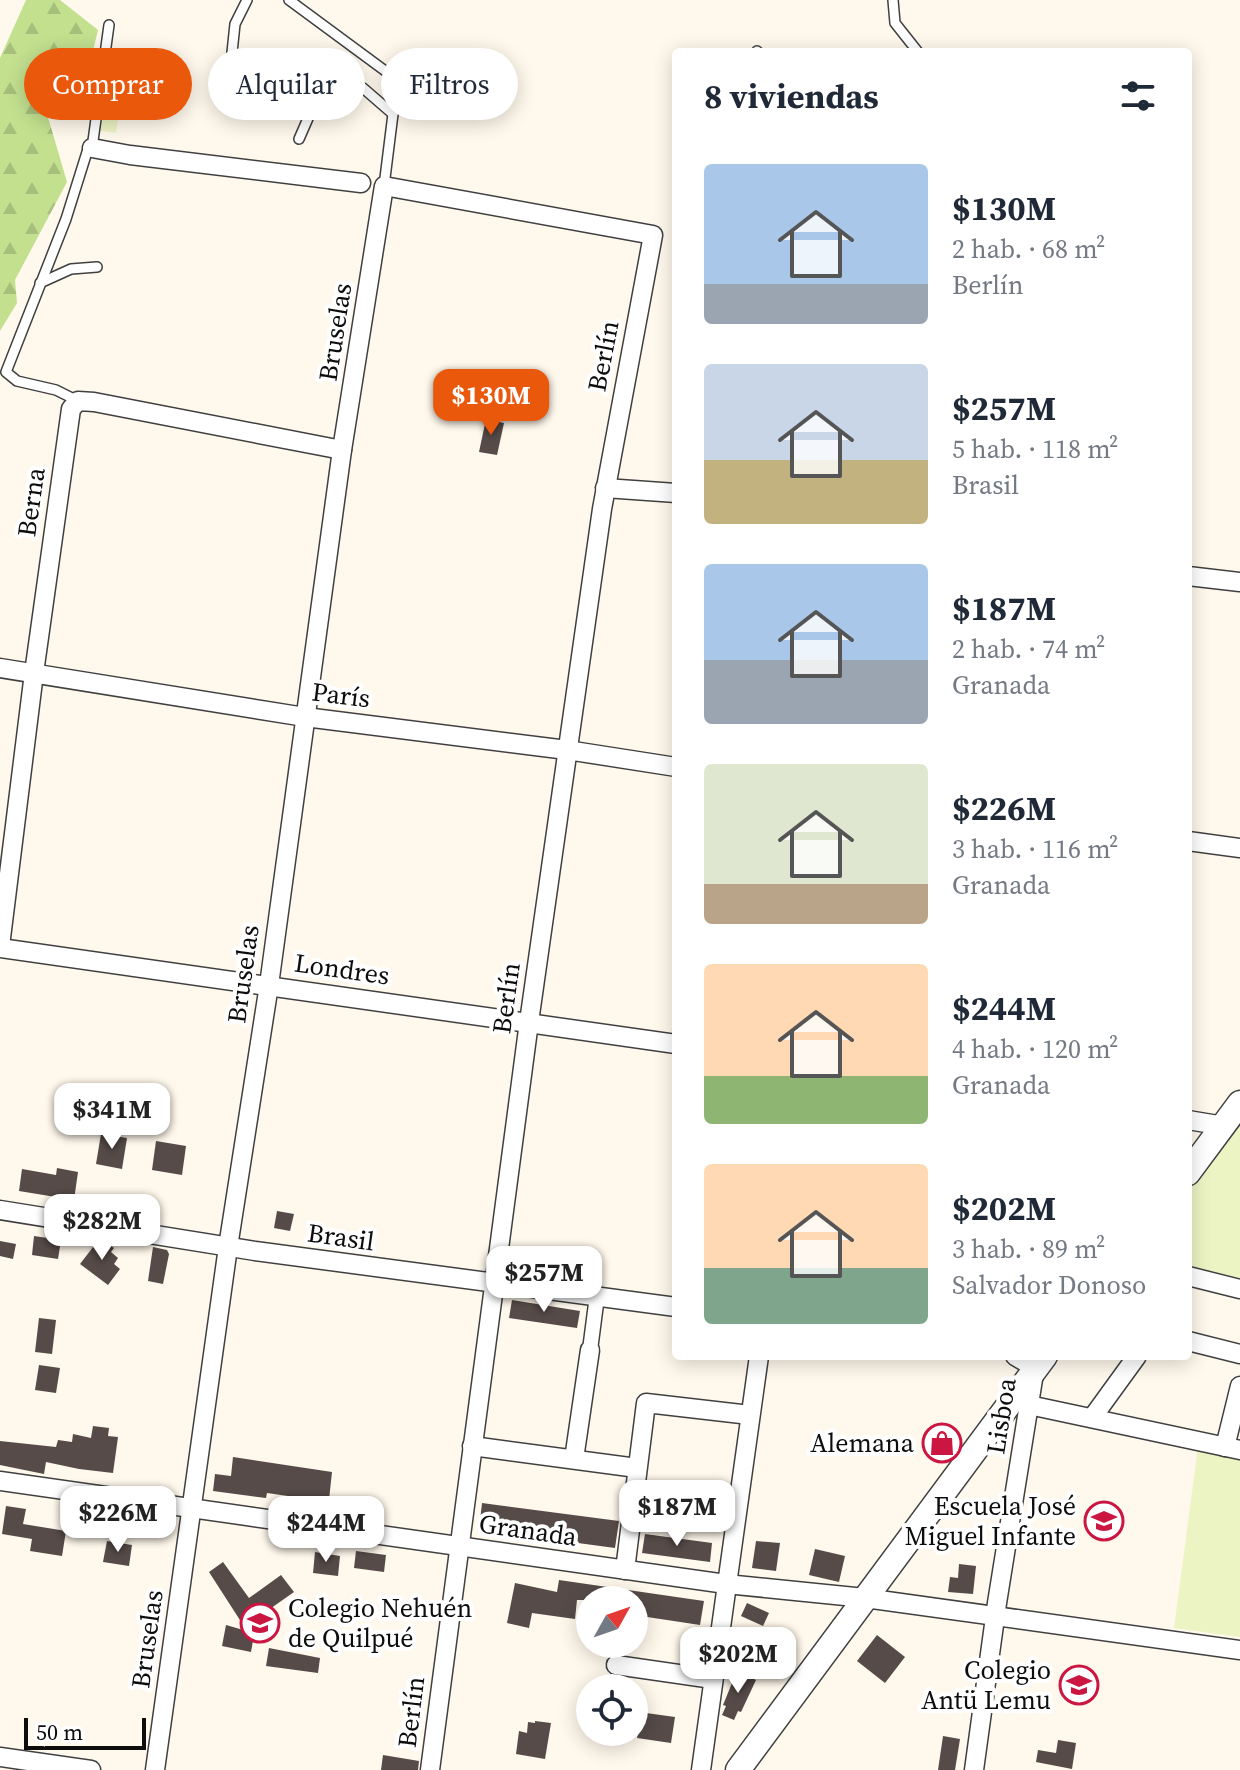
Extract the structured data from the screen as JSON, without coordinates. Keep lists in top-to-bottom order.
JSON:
{
  "streets": {
    "street": [
      "Bruselas",
      "Berlín",
      "Berna",
      "París",
      "Londres",
      "Brasil",
      "Lisboa",
      "Granada"
    ]
  },
  "crossings": [
    ["Bruselas", "Berlín"],
    ["Bruselas", "París"],
    ["Bruselas", "Londres"],
    ["Bruselas", "Brasil"],
    ["Bruselas", "Granada"],
    ["Berlín", "París"],
    ["Berlín", "Londres"],
    ["Berlín", "Brasil"],
    ["Berlín", "Granada"],
    ["Berna", "París"],
    ["Berna", "Londres"],
    ["Lisboa", "Granada"]
  ],
  "places": {
    "shop": ["Alemana"],
    "school or university": ["Escuela José Miguel Infante", "Colegio Nehuén de Quilpué", "Colegio Antü Lemu"]
  },
  "scale_bar": "50 m",
  "north": "top right",
  "page": {
    "chip": ["Comprar", "Alquilar", "Filtros"],
    "heading": "8 viviendas",
    "list": [
      {
        "name": "$130M",
        "note": "2 hab. · 68 m² · Berlín"
      },
      {
        "name": "$257M",
        "note": "5 hab. · 118 m² · Brasil"
      },
      {
        "name": "$187M",
        "note": "2 hab. · 74 m² · Granada"
      },
      {
        "name": "$226M",
        "note": "3 hab. · 116 m² · Granada"
      },
      {
        "name": "$244M",
        "note": "4 hab. · 120 m² · Granada"
      },
      {
        "name": "$202M",
        "note": "3 hab. · 89 m² · Salvador Donoso"
      }
    ],
    "price": [
      "$130M",
      "$341M",
      "$282M",
      "$257M",
      "$187M",
      "$226M",
      "$244M",
      "$202M"
    ],
    "scale": "50 m"
  }
}
